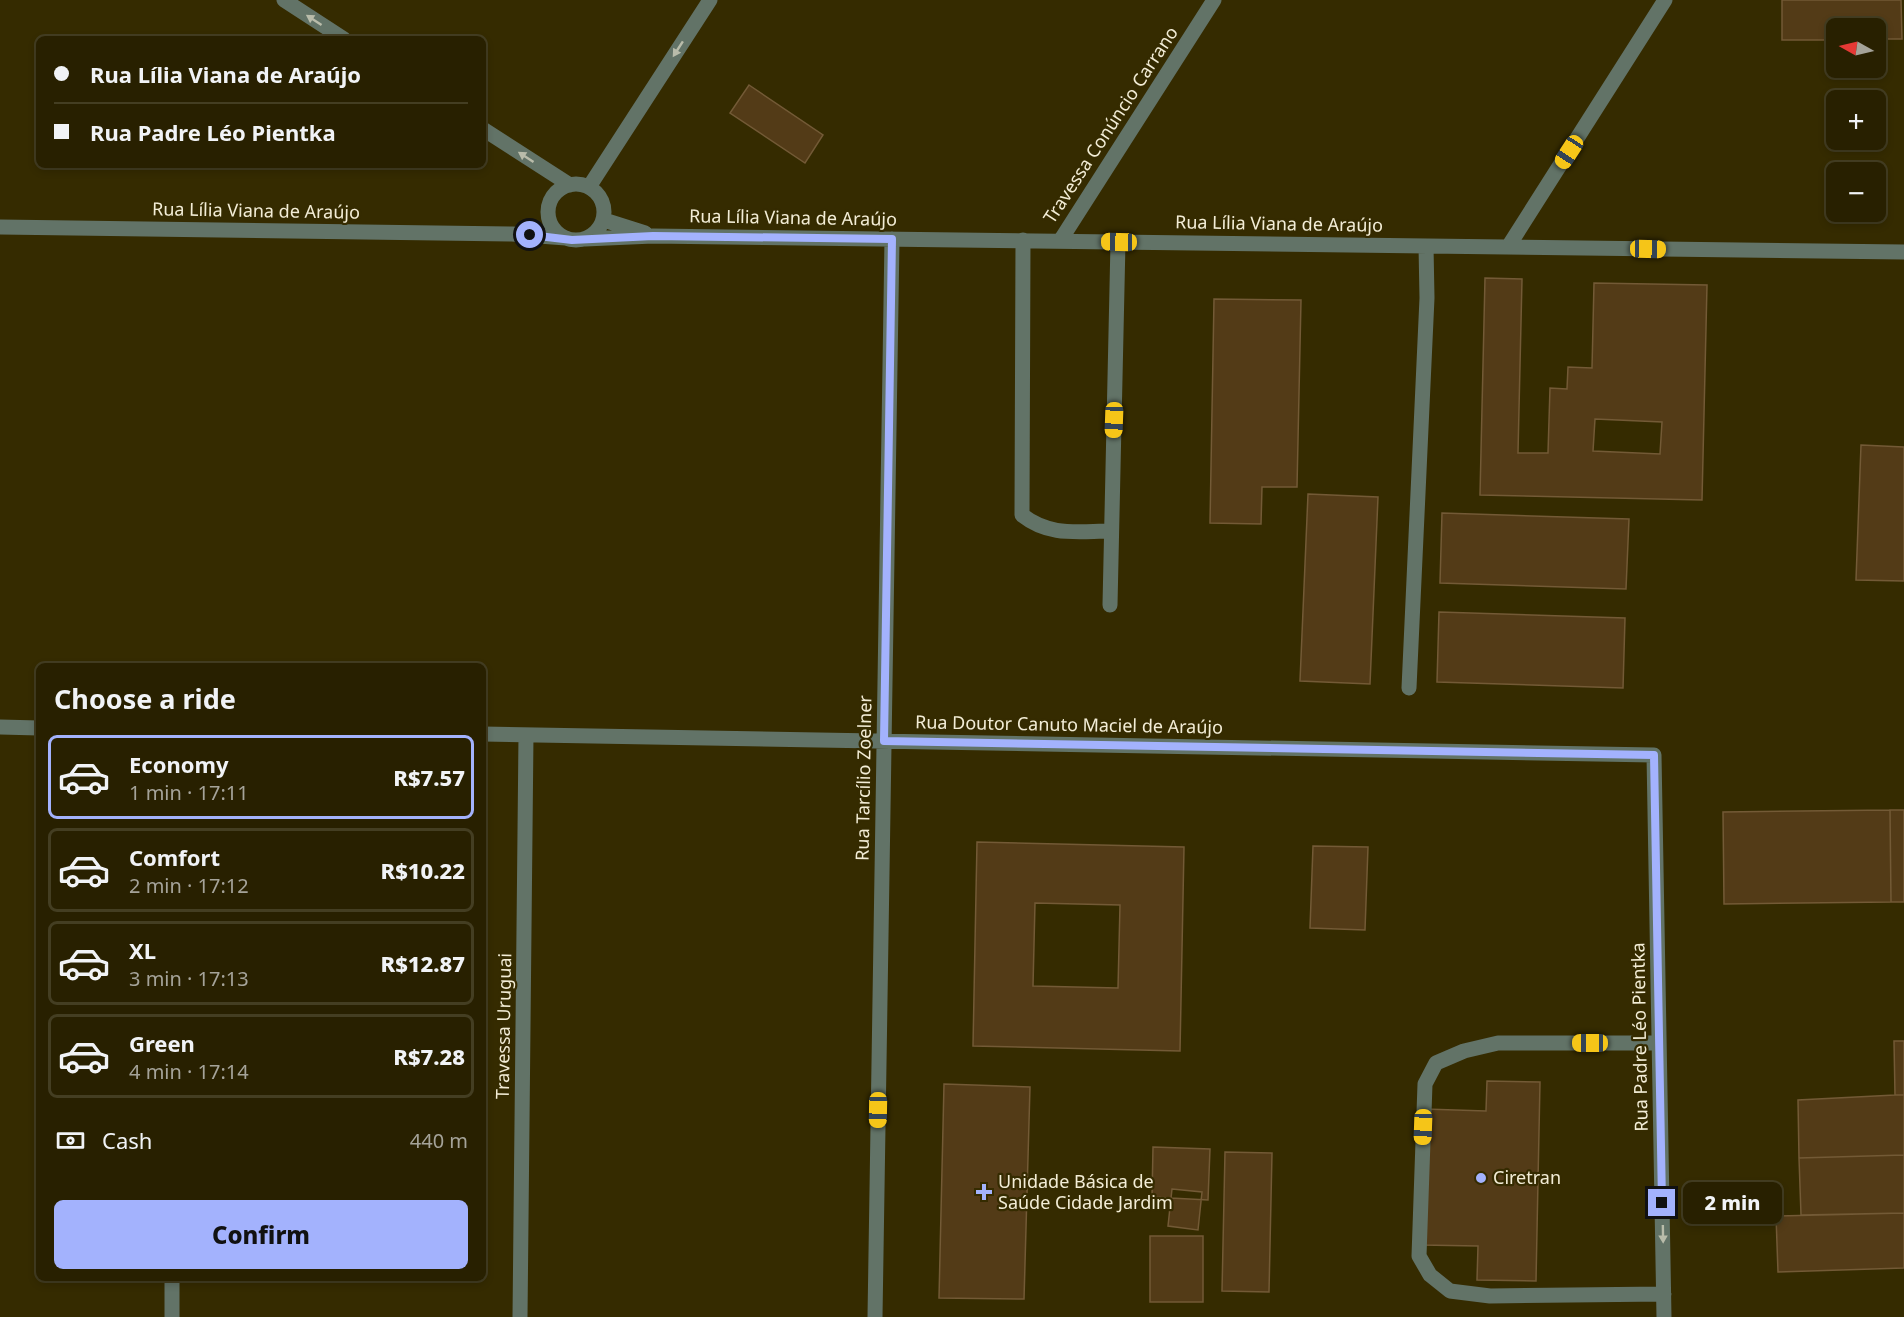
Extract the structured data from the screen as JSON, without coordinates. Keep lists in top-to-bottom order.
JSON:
{
  "streets": {
    "street": [
      "Travessa Conúncio Carrano",
      "Rua Lília Viana de Araújo",
      "Rua Doutor Canuto Maciel de Araújo",
      "Rua Tarcílio Zoelner",
      "Travessa Uruguai",
      "Rua Padre Léo Pientka"
    ]
  },
  "crossings": [
    ["Travessa Conúncio Carrano", "Rua Lília Viana de Araújo"],
    ["Rua Lília Viana de Araújo", "Rua Tarcílio Zoelner"],
    ["Rua Doutor Canuto Maciel de Araújo", "Rua Tarcílio Zoelner"],
    ["Rua Doutor Canuto Maciel de Araújo", "Travessa Uruguai"],
    ["Rua Doutor Canuto Maciel de Araújo", "Rua Padre Léo Pientka"]
  ],
  "one_way": ["Rua Padre Léo Pientka"],
  "places": {
    "other": ["Ciretran"],
    "health": ["Unidade Básica de Saúde Cidade Jardim"]
  },
  "north": "left",
  "page": {
    "map_buttons": ["+", "−"],
    "banner": ["Rua Lília Viana de Araújo", "Rua Padre Léo Pientka"],
    "heading": "Choose a ride",
    "list": [
      {
        "name": "Economy",
        "note": "1 min · 17:11",
        "value": "R$7.57"
      },
      {
        "name": "Comfort",
        "note": "2 min · 17:12",
        "value": "R$10.22"
      },
      {
        "name": "XL",
        "note": "3 min · 17:13",
        "value": "R$12.87"
      },
      {
        "name": "Green",
        "note": "4 min · 17:14",
        "value": "R$7.28"
      }
    ],
    "pay": ["Cash", "440 m"],
    "bubble": "2 min",
    "buttons": "Confirm"
  }
}
